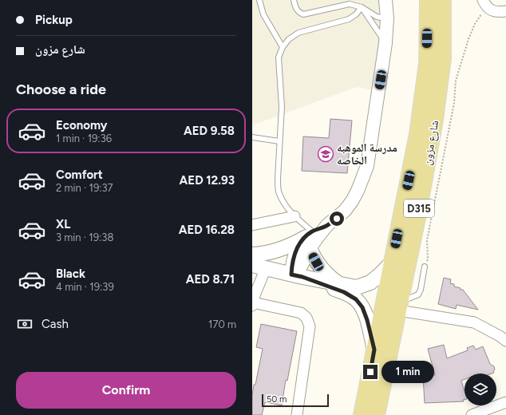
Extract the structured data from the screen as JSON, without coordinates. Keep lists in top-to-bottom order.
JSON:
{
  "streets": {
    "main road": ["شارع مزون", "D315"]
  },
  "places": {
    "school or university": ["مدرسة الموهبه الخاصه"]
  },
  "scale_bar": "50 m",
  "page": {
    "banner": ["Pickup", "شارع مزون"],
    "heading": "Choose a ride",
    "list": [
      {
        "name": "Economy",
        "note": "1 min · 19:36",
        "value": "AED 9.58"
      },
      {
        "name": "Comfort",
        "note": "2 min · 19:37",
        "value": "AED 12.93"
      },
      {
        "name": "XL",
        "note": "3 min · 19:38",
        "value": "AED 16.28"
      },
      {
        "name": "Black",
        "note": "4 min · 19:39",
        "value": "AED 8.71"
      }
    ],
    "pay": ["Cash", "170 m"],
    "bubble": "1 min",
    "buttons": "Confirm",
    "scale": "50 m"
  }
}
